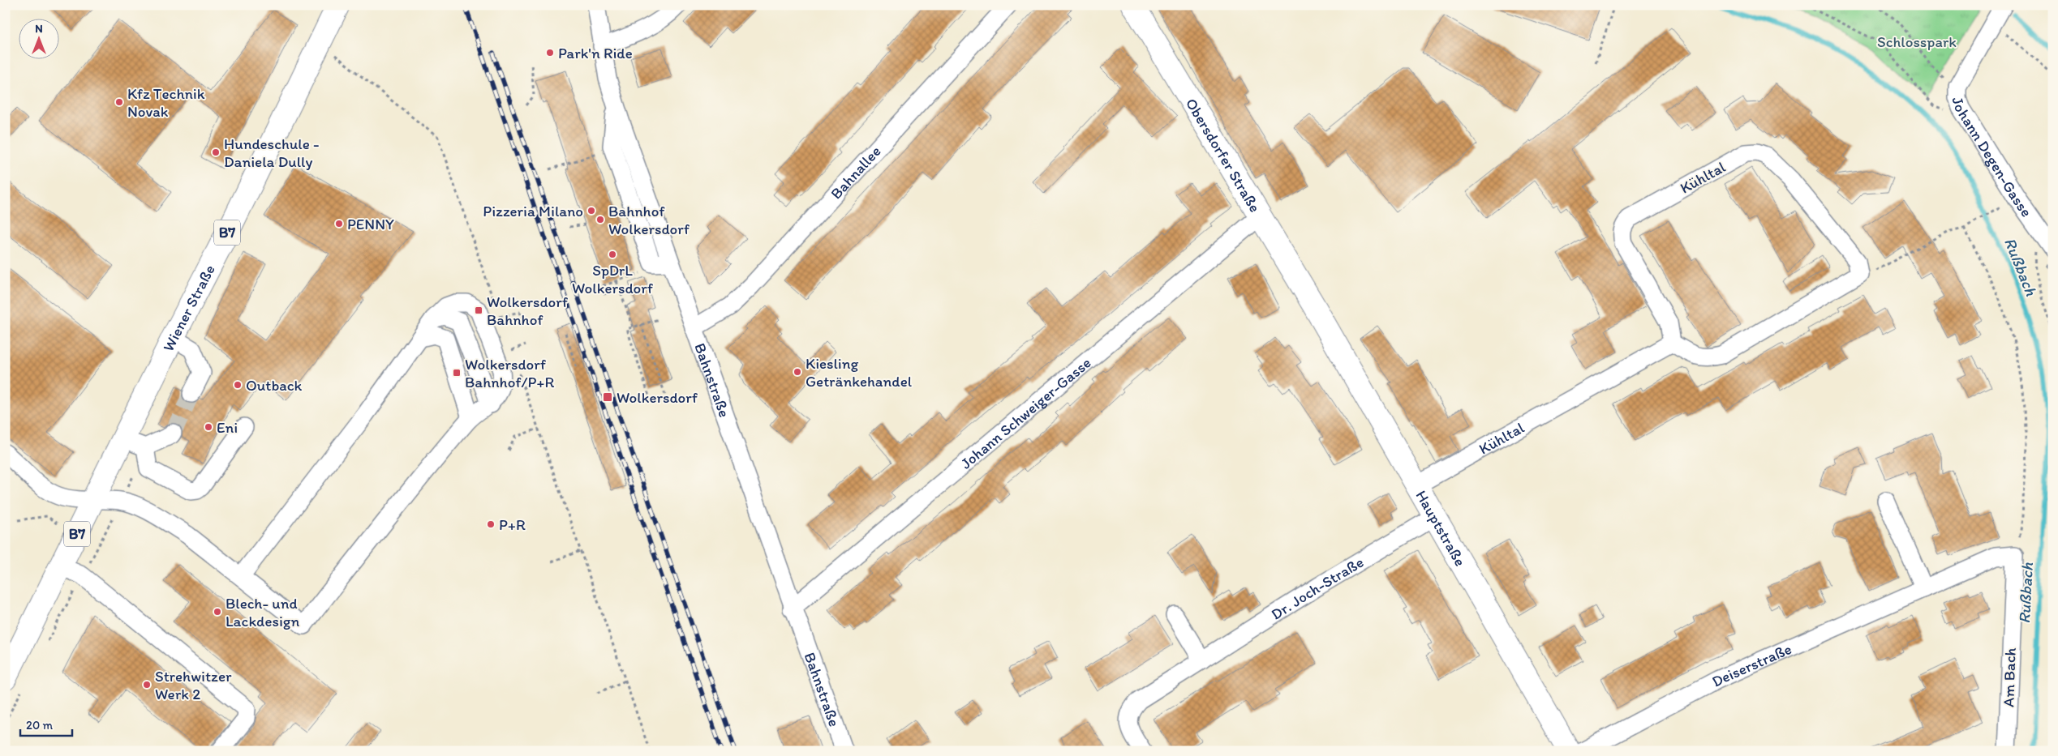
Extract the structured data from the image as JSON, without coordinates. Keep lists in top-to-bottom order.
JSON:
{
  "streets": {
    "main road": [
      "Obersdorfer Straße",
      "B7",
      "Wiener Straße",
      "Hauptstraße"
    ],
    "street": [
      "Johann Degen-Gasse",
      "Bahnallee",
      "Kühltal",
      "Bahnstraße",
      "Johann Schweiger-Gasse",
      "Dr. Joch-Straße",
      "Deiserstraße",
      "Am Bach"
    ]
  },
  "crossings": [
    ["Obersdorfer Straße", "Johann Schweiger-Gasse"],
    ["Obersdorfer Straße", "Hauptstraße"],
    ["Bahnallee", "Bahnstraße"],
    ["Kühltal", "Hauptstraße"],
    ["Bahnstraße", "Johann Schweiger-Gasse"],
    ["Hauptstraße", "Dr. Joch-Straße"],
    ["Deiserstraße", "Am Bach"]
  ],
  "water": ["Rußbach"],
  "parks": ["Schlosspark"],
  "places": {
    "other": [
      "Park'n Ride",
      "Kfz Technik Novak",
      "Hundeschule - Daniela Dully",
      "Pizzeria Milano",
      "Bahnhof Wolkersdorf",
      "PENNY",
      "SpDrL Wolkersdorf",
      "Kiesling Getränkehandel",
      "Outback",
      "Eni",
      "P+R",
      "Blech- und Lackdesign",
      "Strehwitzer Werk 2"
    ],
    "transit": ["Wolkersdorf Bahnhof", "Wolkersdorf Bahnhof/P+R", "Wolkersdorf"]
  },
  "scale_bar": "20 m",
  "north": "top"
}
